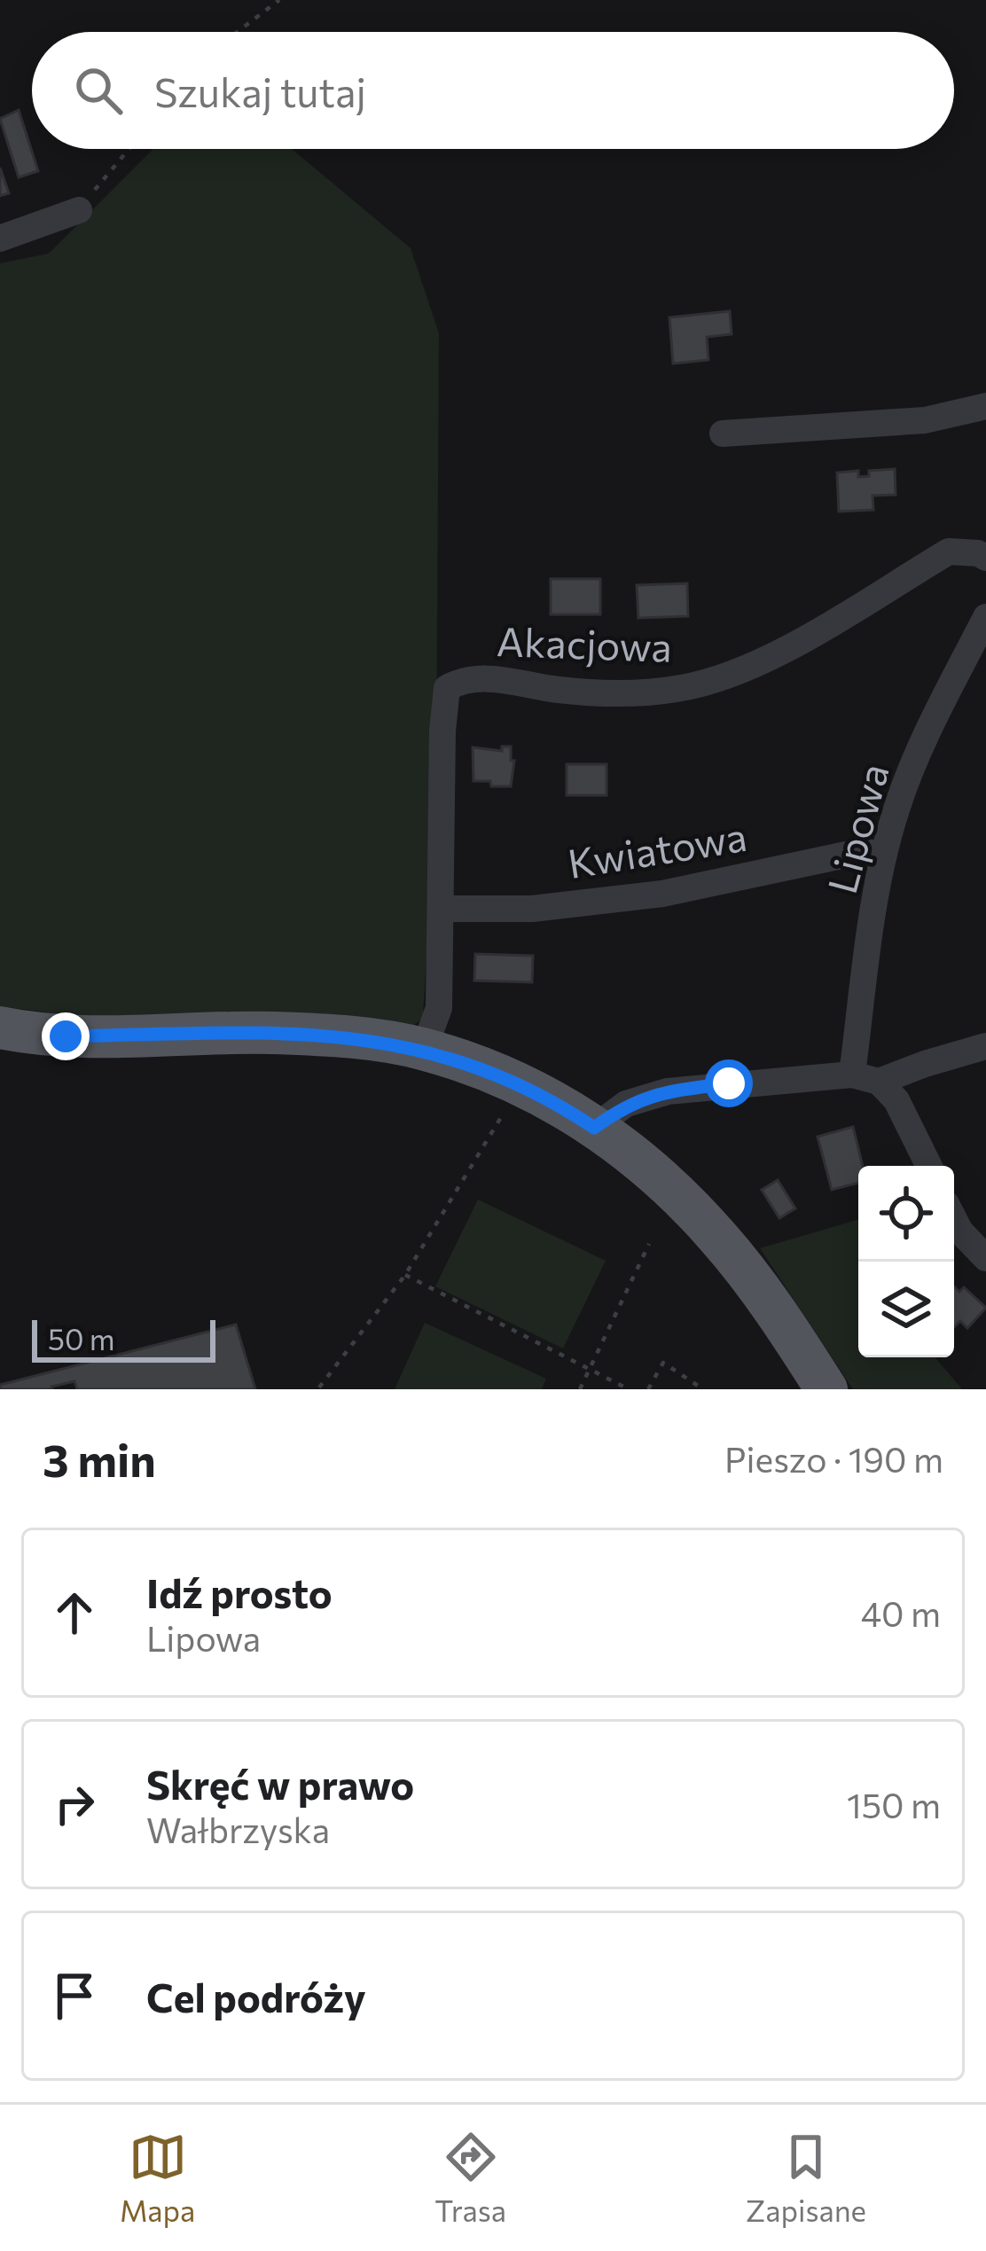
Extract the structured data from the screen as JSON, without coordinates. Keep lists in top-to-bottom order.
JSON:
{
  "streets": {
    "street": ["Akacjowa", "Lipowa", "Kwiatowa"]
  },
  "crossings": [
    ["Akacjowa", "Kwiatowa"],
    ["Lipowa", "Kwiatowa"]
  ],
  "scale_bar": "50 m",
  "page": {
    "search": "Szukaj tutaj",
    "scale": "50 m",
    "heading": ["3 min", "Pieszo · 190 m"],
    "list": [
      ["Idź prosto", "Lipowa", "40 m"],
      ["Skręć w prawo", "Wałbrzyska", "150 m"],
      "Cel podróży"
    ],
    "nav": ["Mapa", "Trasa", "Zapisane"]
  }
}
